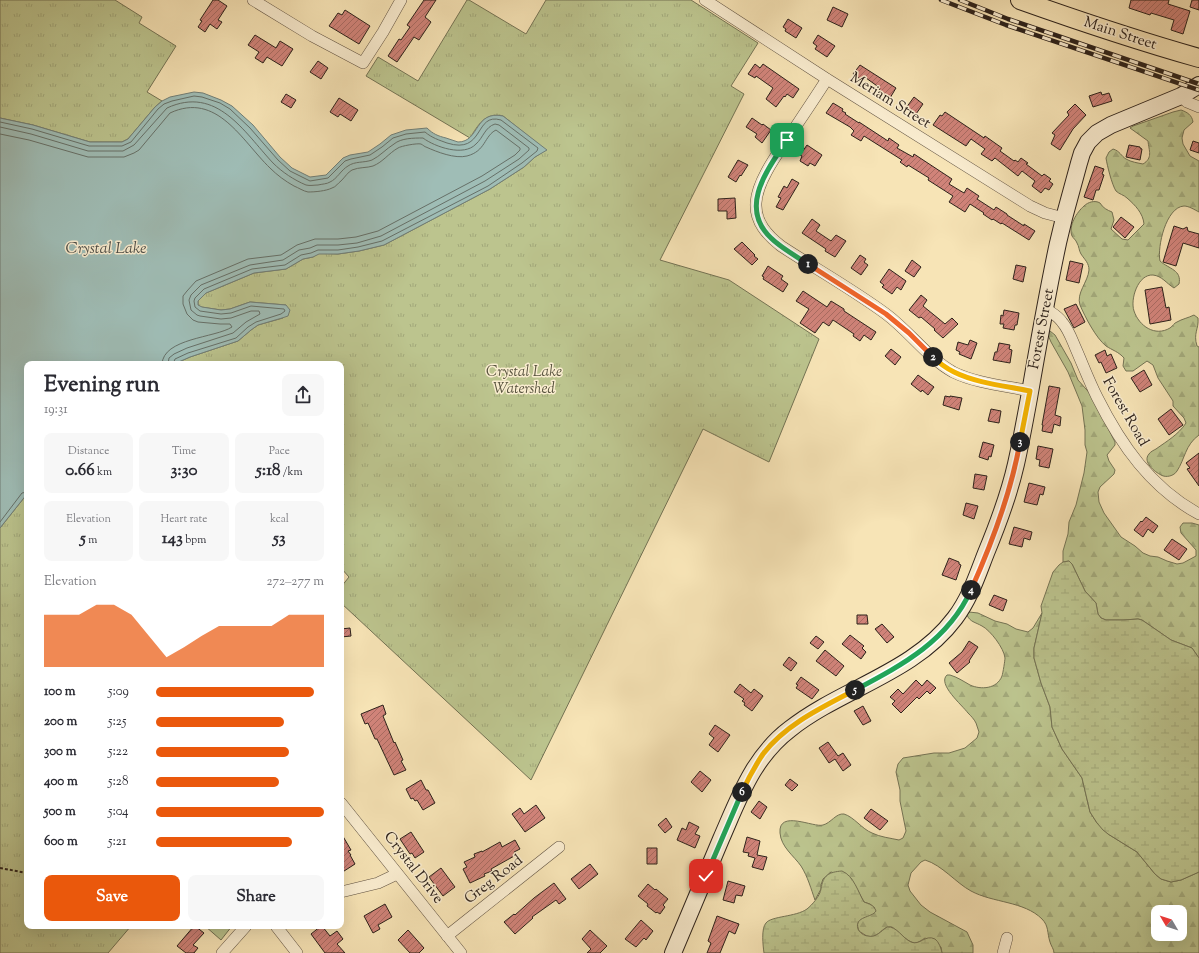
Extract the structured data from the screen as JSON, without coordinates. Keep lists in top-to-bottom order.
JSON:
{
  "streets": {
    "main road": ["Main Street", "Forest Street"],
    "street": [
      "Meriam Street",
      "Forest Road",
      "Crystal Drive",
      "Greg Road"
    ]
  },
  "crossings": [
    ["Meriam Street", "Forest Street"],
    ["Forest Street", "Forest Road"],
    ["Crystal Drive", "Greg Road"]
  ],
  "water": ["Crystal Lake"],
  "parks": ["Crystal Lake Watershed"],
  "north": "top left",
  "page": {
    "pins": [
      "1",
      "2",
      "3",
      "4",
      "5",
      "6"
    ],
    "heading": ["Evening run", "19:31"],
    "stats": [
      ["Distance", "0.66 km"],
      ["Time", "3:30"],
      ["Pace", "5:18 /km"],
      ["Elevation", "5 m"],
      ["Heart rate", "143 bpm"],
      ["kcal", "53"]
    ],
    "chart": ["Elevation", "272–277 m"],
    "list": [
      {
        "name": "100 m",
        "note": "5:09"
      },
      {
        "name": "200 m",
        "note": "5:25"
      },
      {
        "name": "300 m",
        "note": "5:22"
      },
      {
        "name": "400 m",
        "note": "5:28"
      },
      {
        "name": "500 m",
        "note": "5:04"
      },
      {
        "name": "600 m",
        "note": "5:21"
      }
    ],
    "buttons": ["Save", "Share"]
  }
}
